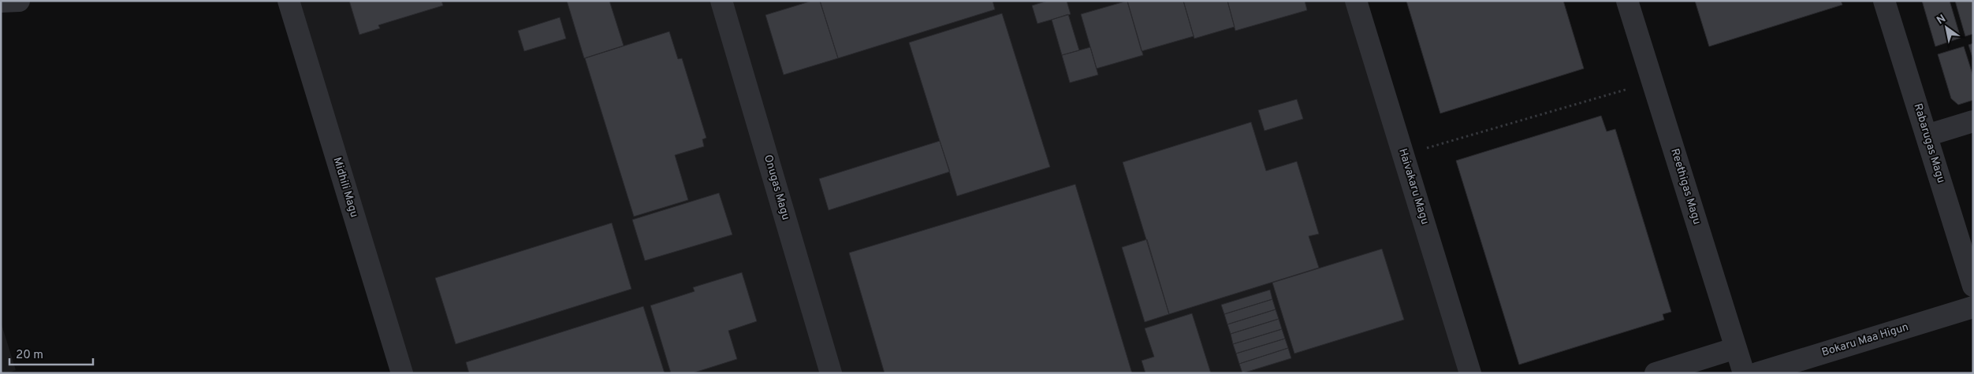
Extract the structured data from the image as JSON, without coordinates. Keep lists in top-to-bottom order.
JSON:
{
  "streets": {
    "street": [
      "Rabarugas Magu",
      "Haivakaru Magu",
      "Reethigas Magu",
      "Midhili Magu",
      "Onugas Magu",
      "Bokaru Maa Higun"
    ]
  },
  "scale_bar": "20 m",
  "north": "top left"
}
